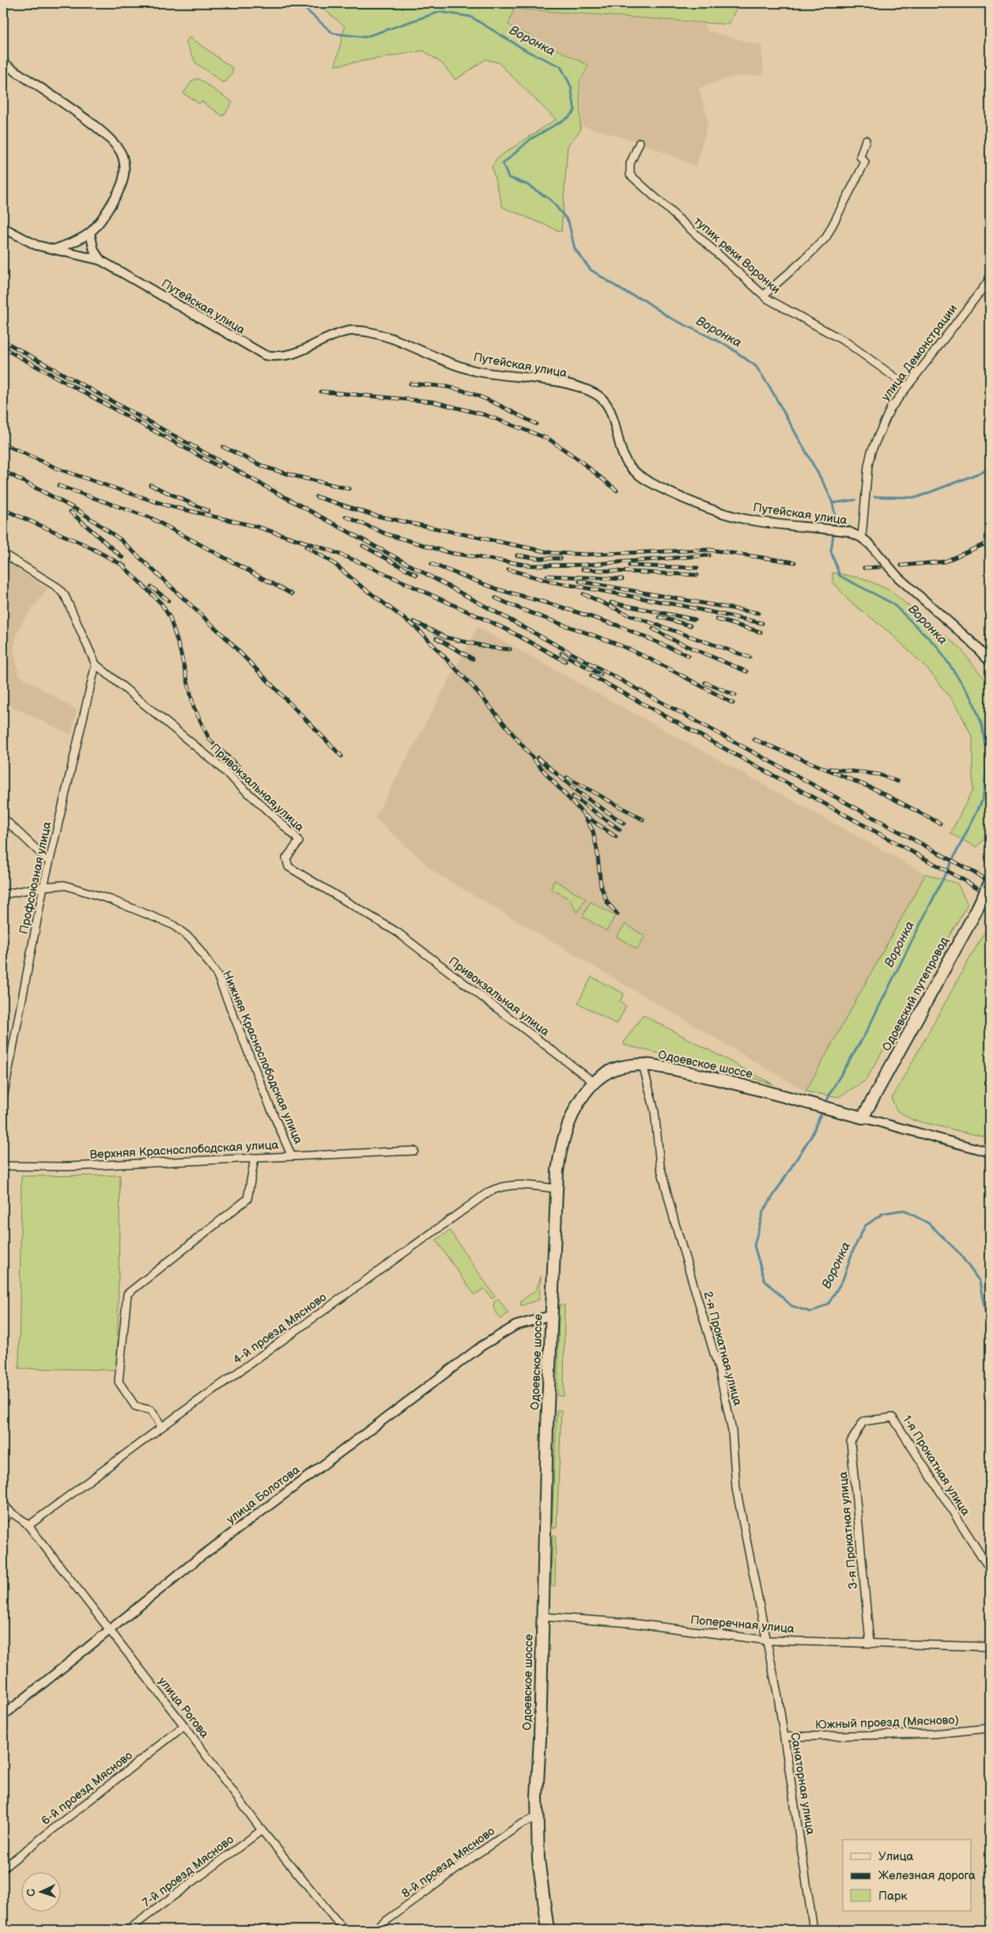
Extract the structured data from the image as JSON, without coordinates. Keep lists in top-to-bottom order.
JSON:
{
  "streets": {
    "main road": ["Одоевский путепровод", "Одоевское шоссе"],
    "street": [
      "тупик реки Воронки",
      "Путейская улица",
      "улица Демонстрации",
      "Привокзальная улица",
      "Профсоюзная улица",
      "Нижняя Краснослободская улица",
      "Верхняя Краснослободская улица",
      "4-й проезд Мясново",
      "2-я Прокатная улица",
      "1-я Прокатная улица",
      "улица Болотова",
      "3-я Прокатная улица",
      "Поперечная улица",
      "улица Рогова",
      "Южный проезд (Мясново)",
      "Санаторная улица",
      "6-й проезд Мясново",
      "8-й проезд Мясново",
      "7-й проезд Мясново"
    ]
  },
  "crossings": [
    ["тупик реки Воронки", "улица Демонстрации"],
    ["Путейская улица", "улица Демонстрации"],
    ["Привокзальная улица", "Профсоюзная улица"],
    ["Привокзальная улица", "Одоевское шоссе"],
    ["Профсоюзная улица", "Нижняя Краснослободская улица"],
    ["Одоевский путепровод", "Одоевское шоссе"],
    ["Нижняя Краснослободская улица", "Верхняя Краснослободская улица"],
    ["Одоевское шоссе", "4-й проезд Мясново"],
    ["Одоевское шоссе", "2-я Прокатная улица"],
    ["Одоевское шоссе", "улица Болотова"],
    ["Одоевское шоссе", "Поперечная улица"],
    ["Одоевское шоссе", "8-й проезд Мясново"],
    ["4-й проезд Мясново", "улица Рогова"],
    ["2-я Прокатная улица", "Поперечная улица"],
    ["2-я Прокатная улица", "Санаторная улица"],
    ["1-я Прокатная улица", "3-я Прокатная улица"],
    ["улица Болотова", "улица Рогова"],
    ["3-я Прокатная улица", "Поперечная улица"],
    ["Поперечная улица", "Санаторная улица"],
    ["улица Рогова", "6-й проезд Мясново"],
    ["улица Рогова", "7-й проезд Мясново"],
    ["Южный проезд (Мясново)", "Санаторная улица"]
  ],
  "water": ["Воронка"],
  "legend": ["Улица", "Железная дорога", "Парк"],
  "north": "left"
}
